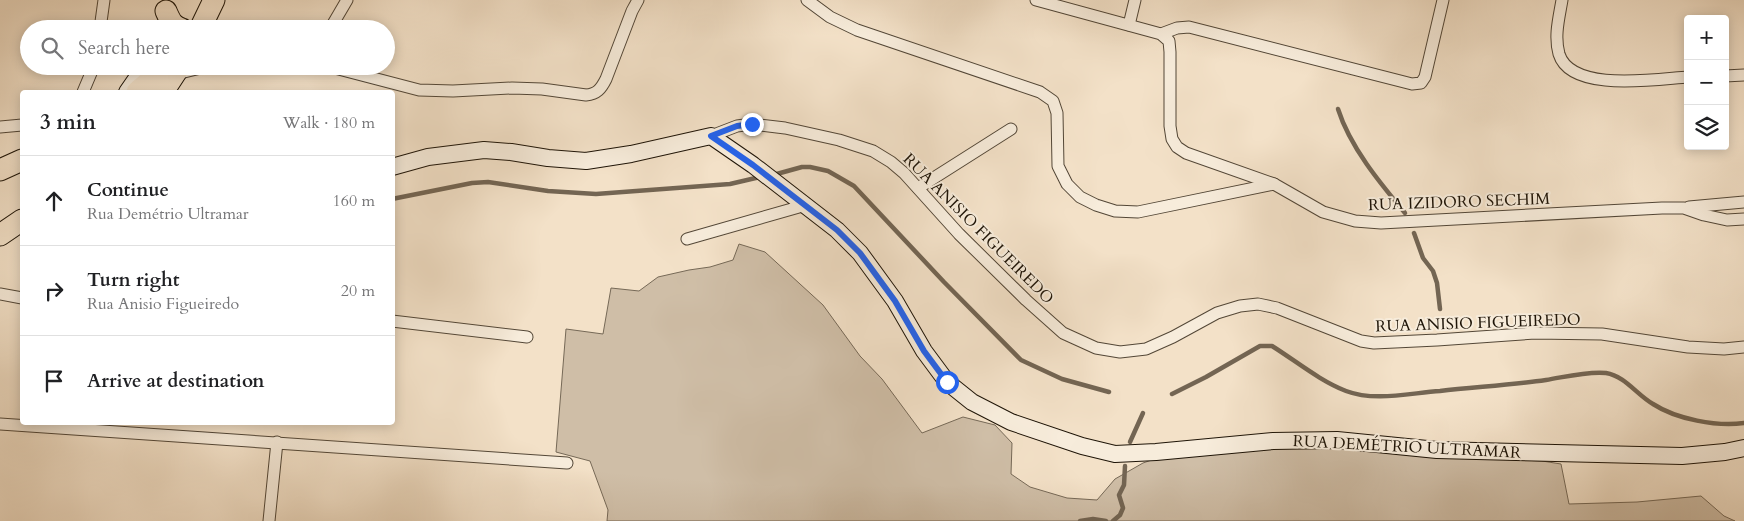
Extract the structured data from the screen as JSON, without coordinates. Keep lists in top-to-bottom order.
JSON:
{
  "streets": {
    "street": ["RUA IZIDORO SECHIM", "RUA ANISIO FIGUEIREDO", "RUA DEMÉTRIO ULTRAMAR"]
  },
  "crossings": [
    ["RUA ANISIO FIGUEIREDO", "RUA DEMÉTRIO ULTRAMAR"]
  ],
  "page": {
    "map_buttons": ["+", "−"],
    "search": "Search here",
    "heading": ["3 min", "Walk · 180 m"],
    "list": [
      ["Continue", "Rua Demétrio Ultramar", "160 m"],
      ["Turn right", "Rua Anisio Figueiredo", "20 m"],
      "Arrive at destination"
    ]
  }
}
